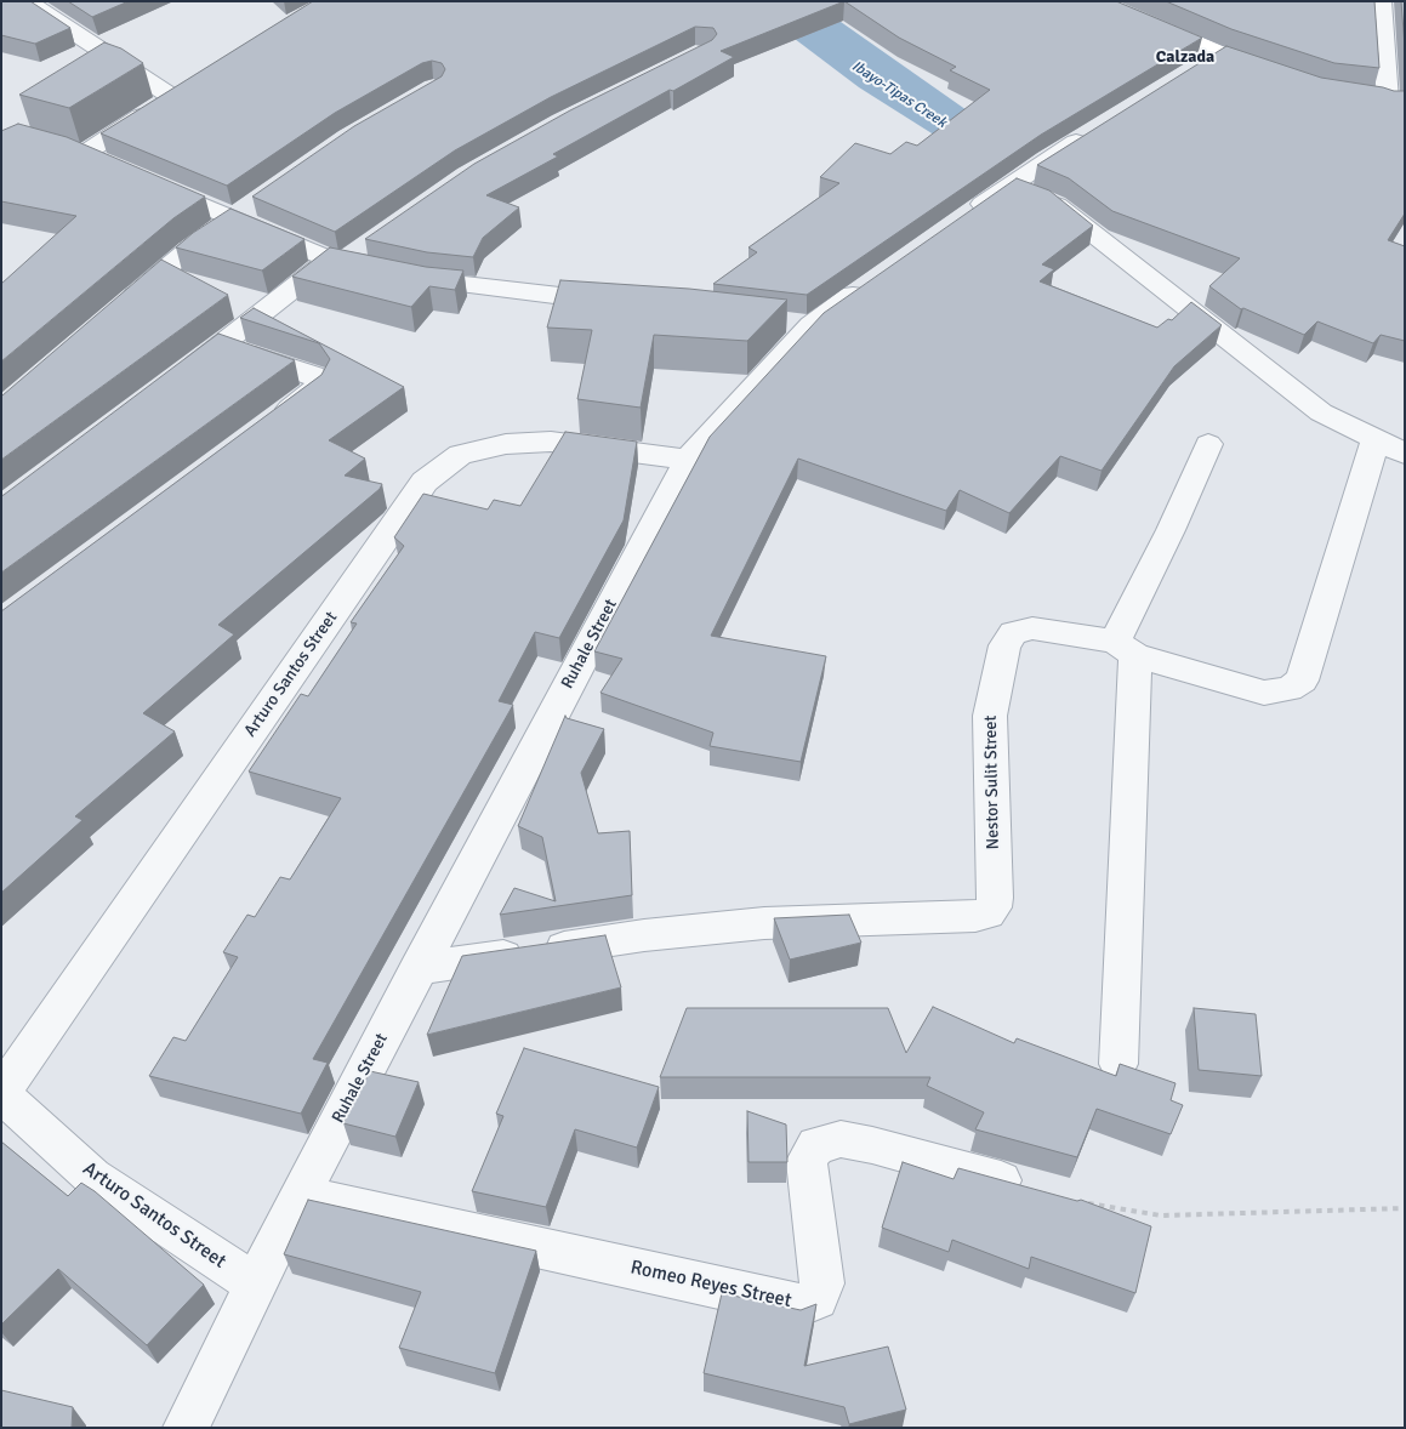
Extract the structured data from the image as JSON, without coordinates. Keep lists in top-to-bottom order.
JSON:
{
  "streets": {
    "street": [
      "Ruhale Street",
      "Arturo Santos Street",
      "Nestor Sulit Street",
      "Romeo Reyes Street"
    ]
  },
  "crossings": [
    ["Ruhale Street", "Arturo Santos Street"],
    ["Ruhale Street", "Nestor Sulit Street"],
    ["Ruhale Street", "Romeo Reyes Street"]
  ],
  "districts": ["Calzada"],
  "water": ["Ibayo-Tipas Creek"]
}
